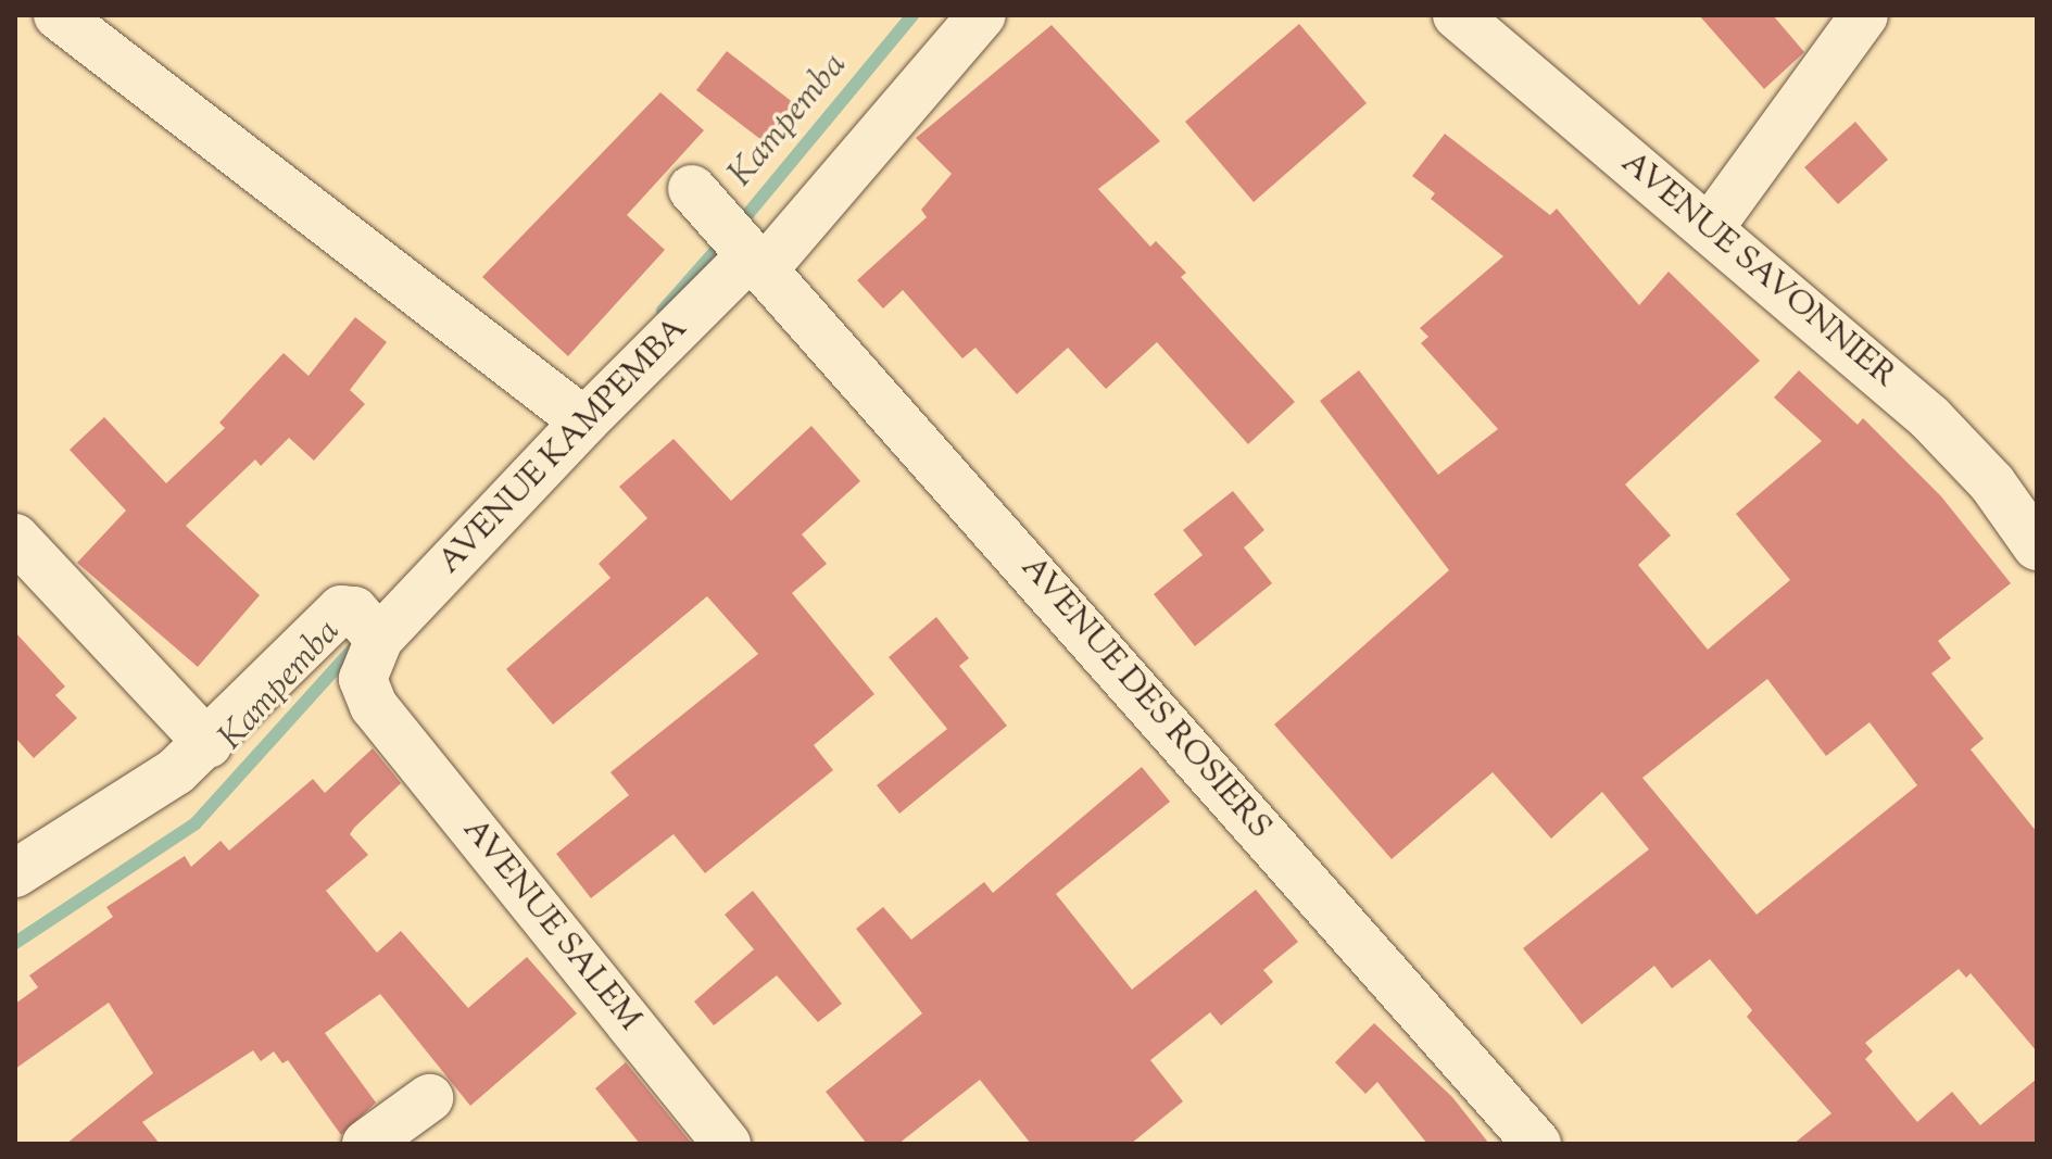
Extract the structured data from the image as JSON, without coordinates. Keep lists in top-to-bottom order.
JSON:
{
  "streets": {
    "street": [
      "AVENUE SAVONNIER",
      "AVENUE KAMPEMBA",
      "AVENUE DES ROSIERS",
      "AVENUE SALEM"
    ]
  },
  "crossings": [
    ["AVENUE KAMPEMBA", "AVENUE DES ROSIERS"],
    ["AVENUE KAMPEMBA", "AVENUE SALEM"]
  ],
  "water": ["Kampemba"]
}
